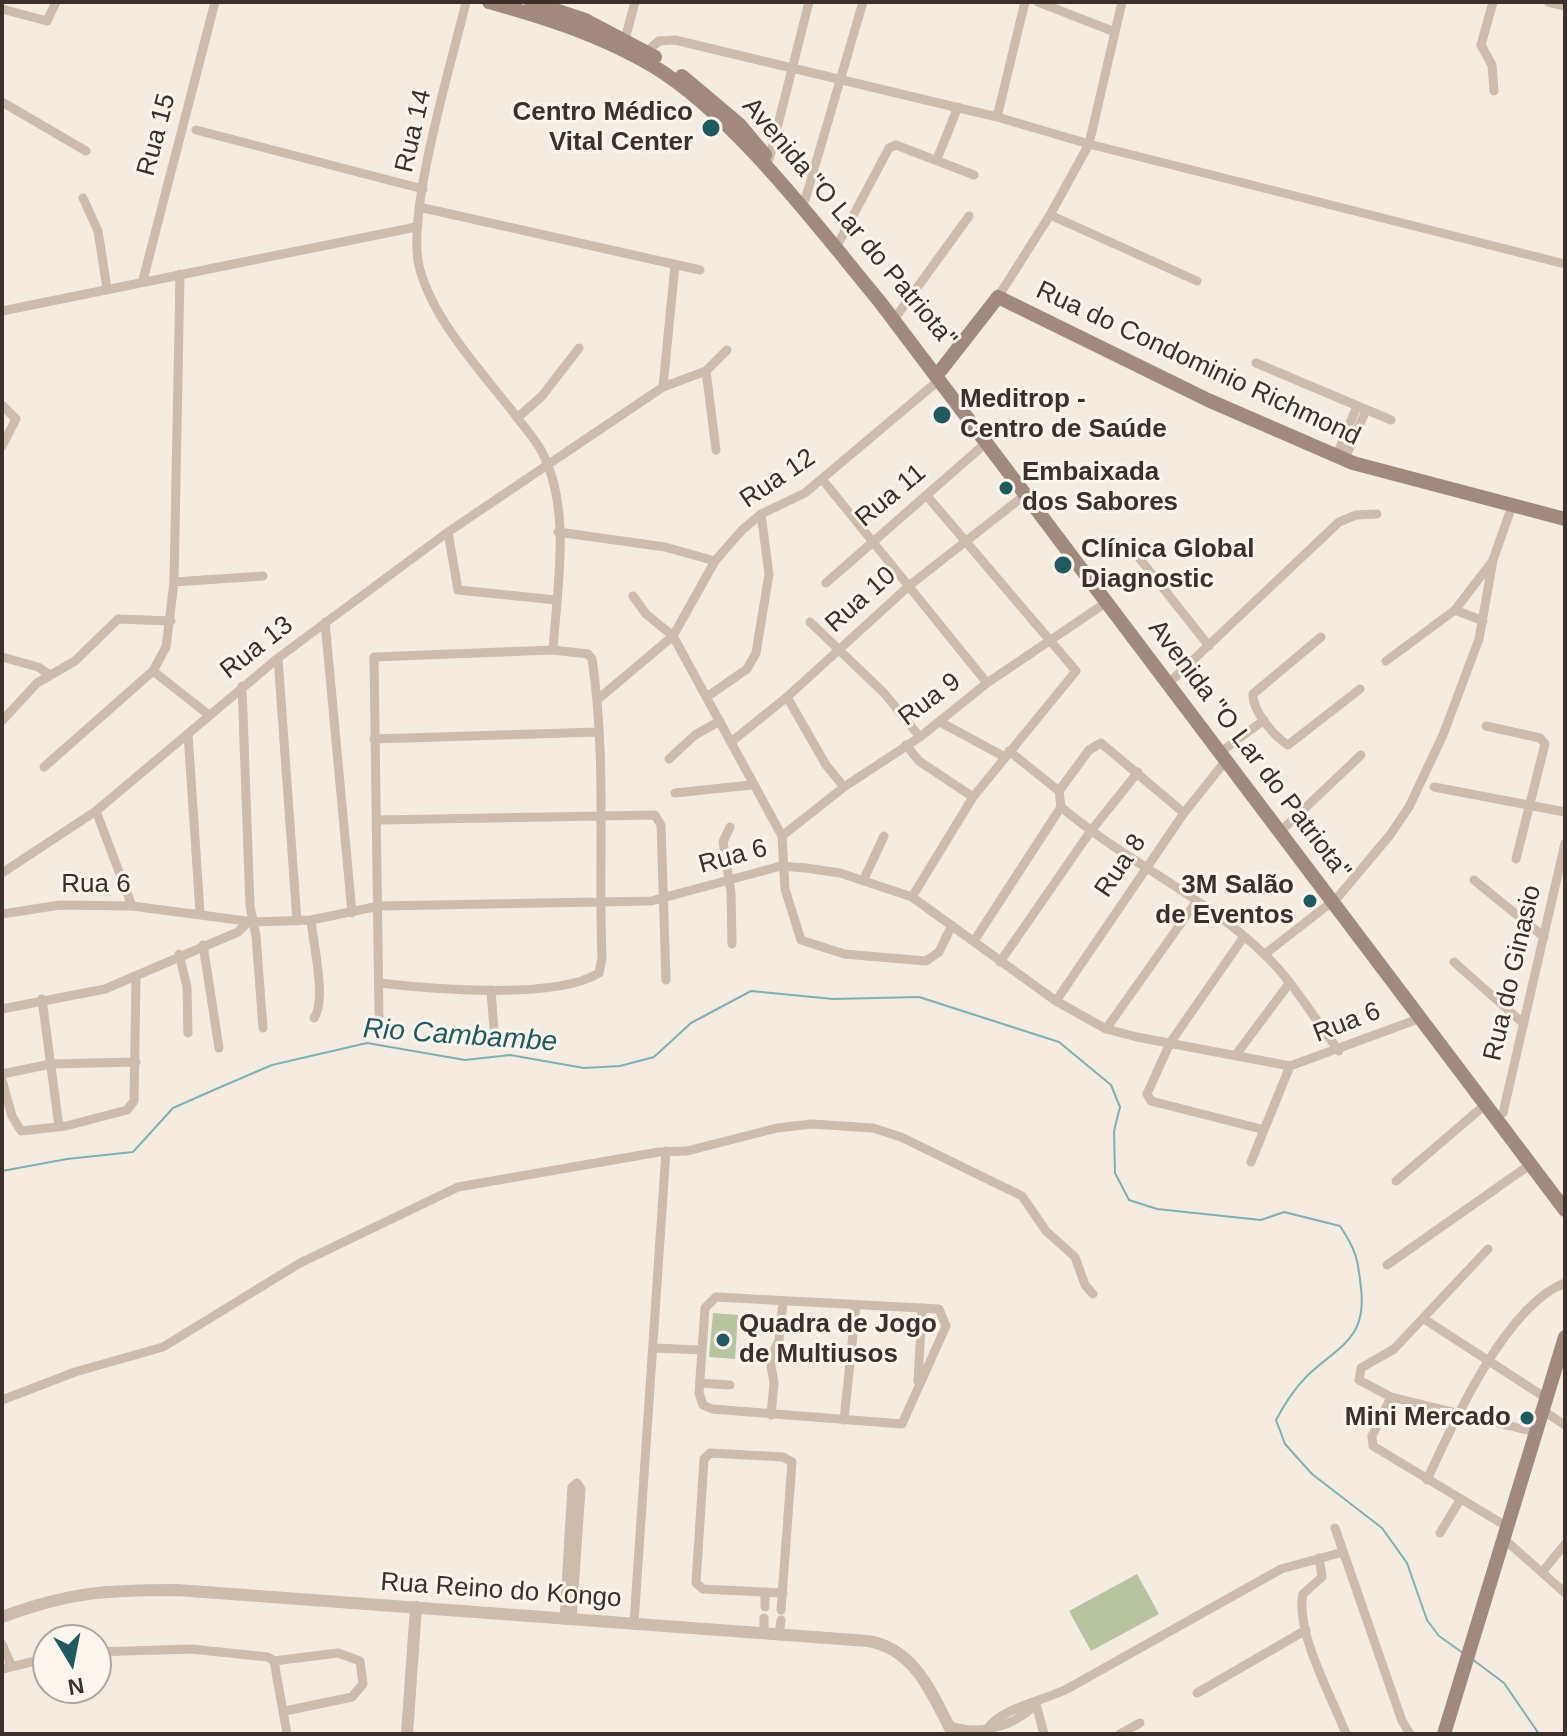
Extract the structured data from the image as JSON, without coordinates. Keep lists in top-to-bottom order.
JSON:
{
  "streets": {
    "main road": ["Avenida \"O Lar do Patriota\"", "Rua do Condominio Richmond"],
    "street": [
      "Rua 14",
      "Rua 15",
      "Rua 12",
      "Rua 11",
      "Rua 10",
      "Rua 13",
      "Rua 9",
      "Rua 6",
      "Rua 8",
      "Rua do Ginasio",
      "Rua Reino do Kongo"
    ]
  },
  "crossings": [
    ["Avenida \"O Lar do Patriota\"", "Rua 12"],
    ["Avenida \"O Lar do Patriota\"", "Rua 11"],
    ["Avenida \"O Lar do Patriota\"", "Rua 10"],
    ["Avenida \"O Lar do Patriota\"", "Rua 9"],
    ["Avenida \"O Lar do Patriota\"", "Rua 6"],
    ["Avenida \"O Lar do Patriota\"", "Rua 8"],
    ["Avenida \"O Lar do Patriota\"", "Rua do Ginasio"],
    ["Rua 6", "Rua 8"]
  ],
  "water": ["Rio Cambambe"],
  "places": [
    "Centro Médico Vital Center",
    "Meditrop - Centro de Saúde",
    "Embaixada dos Sabores",
    "Clínica Global Diagnostic",
    "3M Salão de Eventos",
    "Quadra de Jogo de Multiusos",
    "Mini Mercado"
  ],
  "north": "bottom"
}
